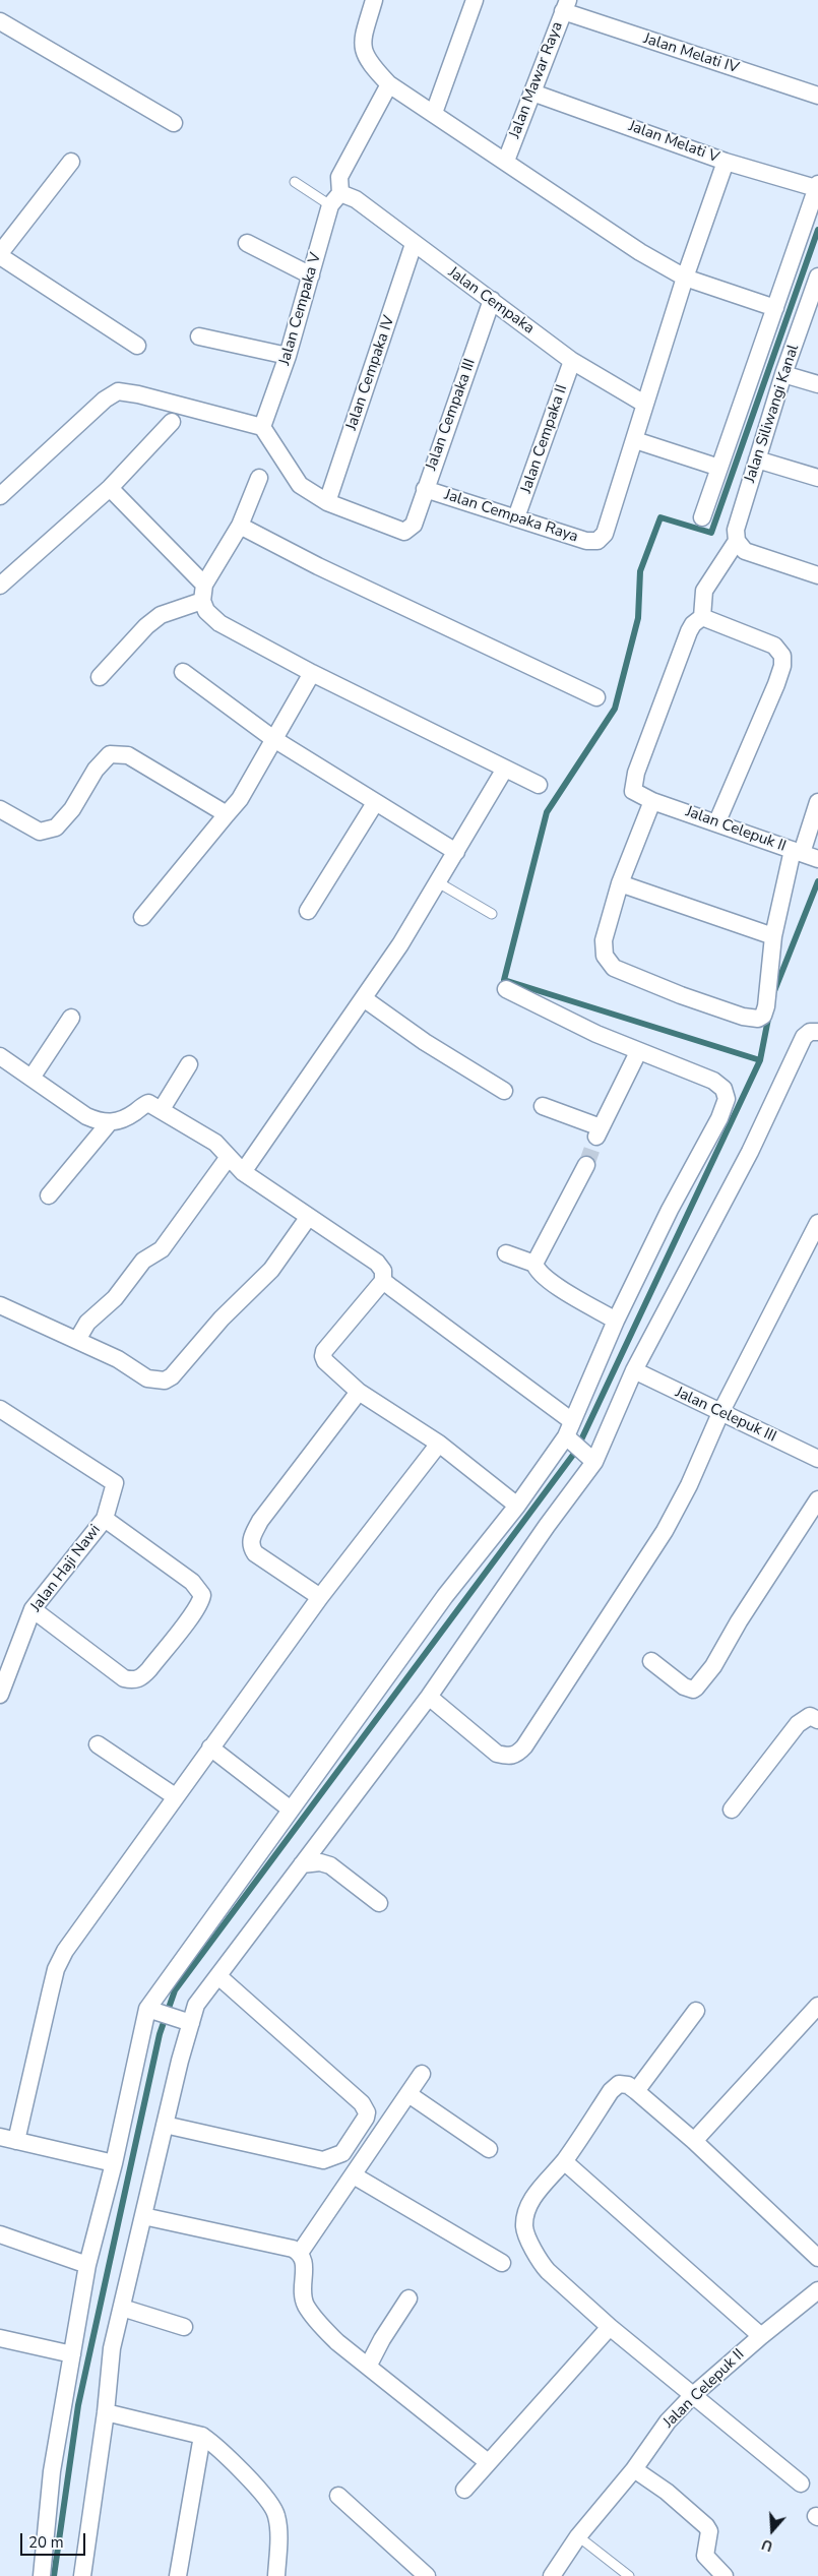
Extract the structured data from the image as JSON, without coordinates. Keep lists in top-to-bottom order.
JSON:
{
  "streets": {
    "street": [
      "Jalan Melati IV",
      "Jalan Mawar Raya",
      "Jalan Melati V",
      "Jalan Cempaka",
      "Jalan Cempaka V",
      "Jalan Cempaka IV",
      "Jalan Siliwangi Kanal",
      "Jalan Cempaka III",
      "Jalan Cempaka II",
      "Jalan Cempaka Raya",
      "Jalan Celepuk II",
      "Jalan Celepuk III",
      "Jalan Haji Nawi"
    ]
  },
  "crossings": [
    ["Jalan Melati IV", "Jalan Mawar Raya"],
    ["Jalan Mawar Raya", "Jalan Melati V"],
    ["Jalan Cempaka", "Jalan Cempaka V"],
    ["Jalan Cempaka", "Jalan Cempaka IV"],
    ["Jalan Cempaka", "Jalan Cempaka III"],
    ["Jalan Cempaka", "Jalan Cempaka II"],
    ["Jalan Cempaka IV", "Jalan Cempaka III"],
    ["Jalan Cempaka III", "Jalan Cempaka Raya"],
    ["Jalan Cempaka II", "Jalan Cempaka Raya"]
  ],
  "scale_bar": "20 m",
  "north": "bottom"
}
